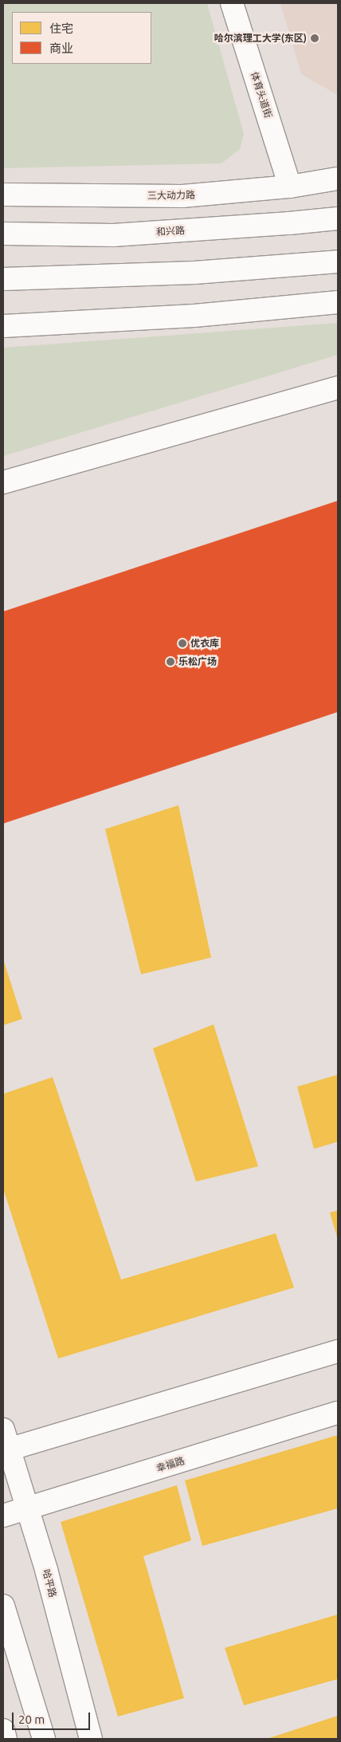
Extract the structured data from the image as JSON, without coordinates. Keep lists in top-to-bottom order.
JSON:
{
  "streets": {
    "main road": [
      "体育头道街",
      "三大动力路",
      "和兴路",
      "幸福路",
      "哈平路"
    ]
  },
  "crossings": [
    ["体育头道街", "三大动力路"],
    ["幸福路", "哈平路"]
  ],
  "places": ["哈尔滨理工大学(东区)", "优衣库", "乐松广场"],
  "legend": ["住宅", "商业"],
  "scale_bar": "20 m"
}
